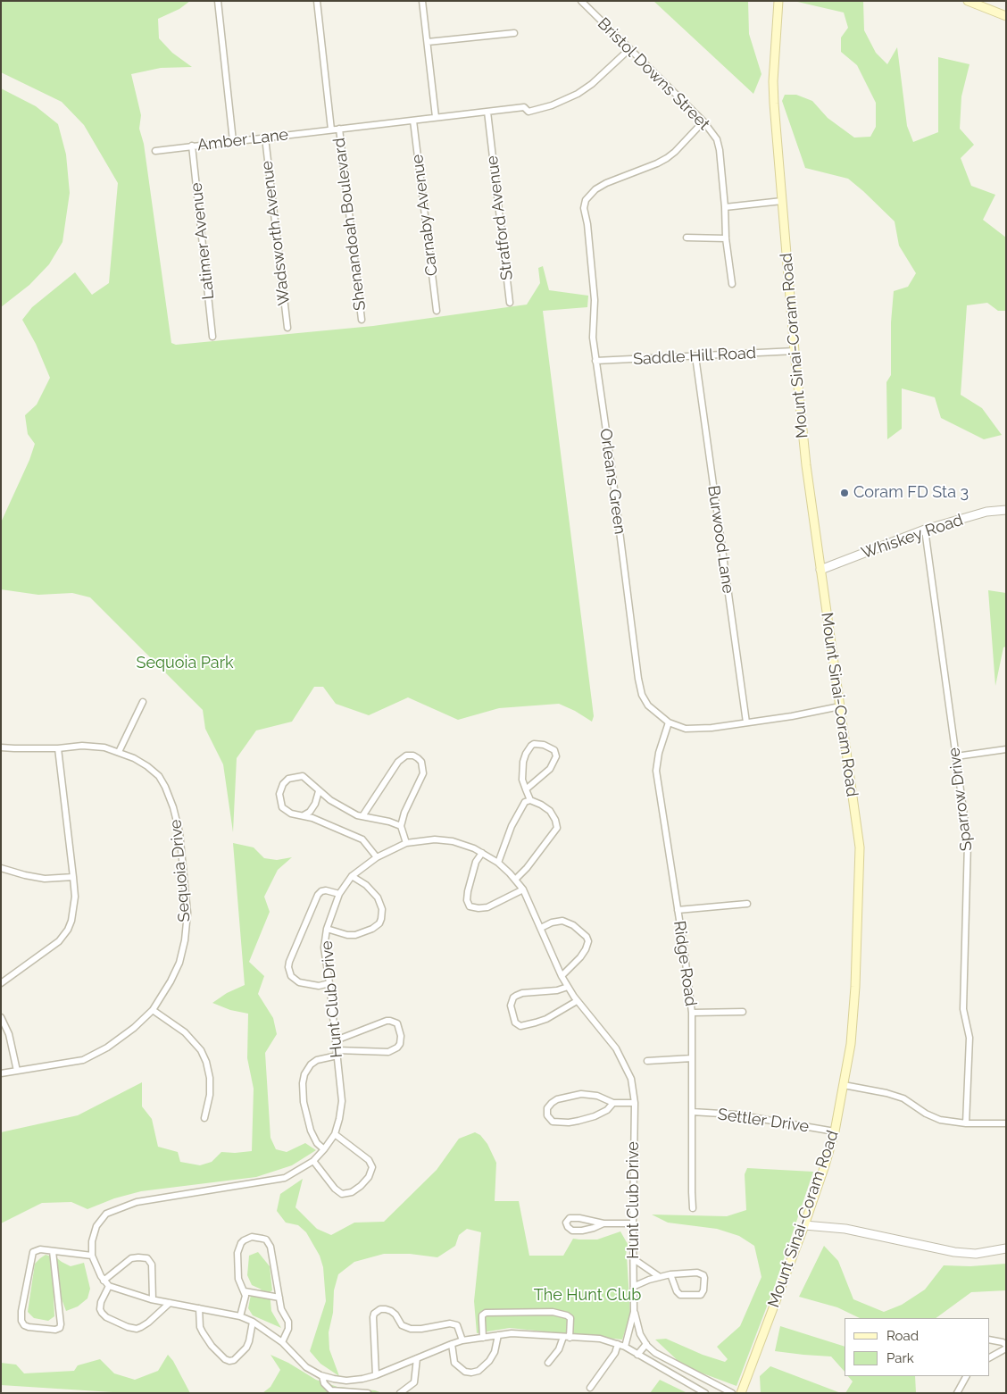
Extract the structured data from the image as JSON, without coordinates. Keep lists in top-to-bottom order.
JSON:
{
  "streets": {
    "main road": ["Mount Sinai-Coram Road"],
    "street": [
      "Bristol Downs Street",
      "Amber Lane",
      "Carnaby Avenue",
      "Stratford Avenue",
      "Shenandoah Boulevard",
      "Wadsworth Avenue",
      "Latimer Avenue",
      "Saddle Hill Road",
      "Orleans Green",
      "Whiskey Road",
      "Burwood Lane",
      "Sparrow Drive",
      "Sequoia Drive",
      "Ridge Road",
      "Hunt Club Drive",
      "Settler Drive"
    ]
  },
  "crossings": [
    ["Bristol Downs Street", "Orleans Green"],
    ["Amber Lane", "Shenandoah Boulevard"],
    ["Amber Lane", "Wadsworth Avenue"],
    ["Amber Lane", "Latimer Avenue"],
    ["Mount Sinai-Coram Road", "Saddle Hill Road"],
    ["Mount Sinai-Coram Road", "Orleans Green"],
    ["Mount Sinai-Coram Road", "Whiskey Road"],
    ["Mount Sinai-Coram Road", "Settler Drive"],
    ["Saddle Hill Road", "Orleans Green"],
    ["Saddle Hill Road", "Burwood Lane"],
    ["Orleans Green", "Burwood Lane"],
    ["Orleans Green", "Ridge Road"],
    ["Whiskey Road", "Sparrow Drive"],
    ["Ridge Road", "Settler Drive"]
  ],
  "parks": ["Sequoia Park", "The Hunt Club"],
  "places": ["Coram FD Sta 3"],
  "legend": ["Road", "Park"]
}
